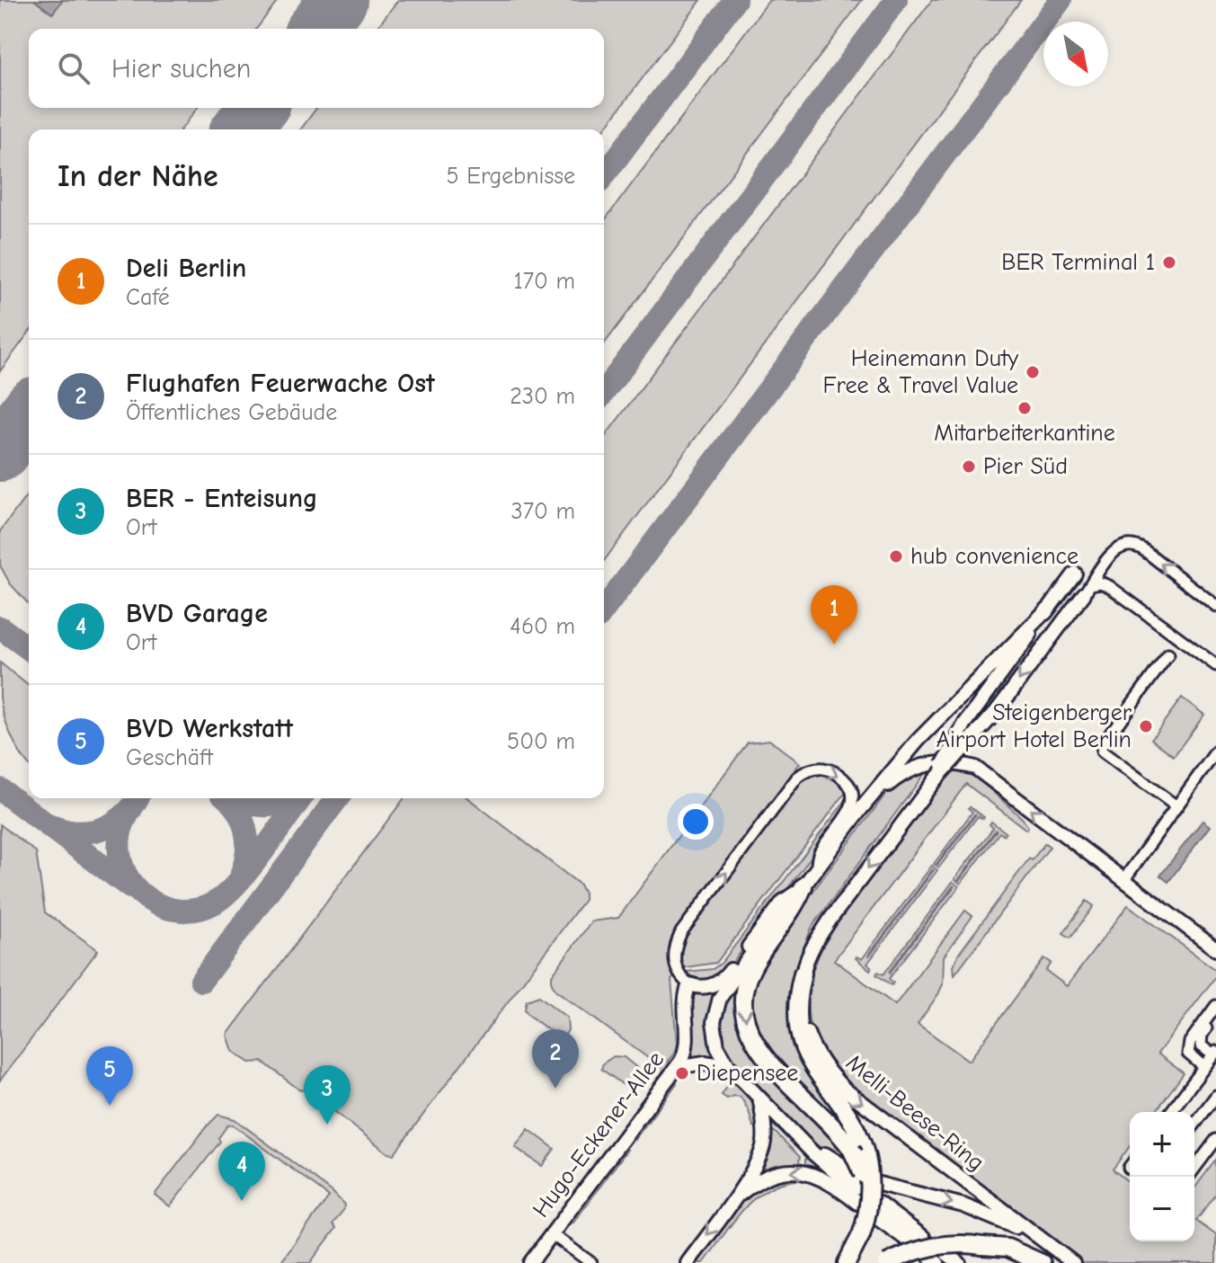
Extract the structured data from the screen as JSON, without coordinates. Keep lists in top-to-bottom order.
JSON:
{
  "streets": {
    "street": ["Melli-Beese-Ring", "Hugo-Eckener-Allee"]
  },
  "places": [
    "BER Terminal 1",
    "Heinemann Duty Free & Travel Value",
    "Mitarbeiterkantine",
    "Pier Süd",
    "hub convenience",
    "Steigenberger Airport Hotel Berlin",
    "Diepensee"
  ],
  "north": "bottom right",
  "page": {
    "search": "Hier suchen",
    "heading": ["In der Nähe", "5 Ergebnisse"],
    "list": [
      {
        "mark": "1",
        "name": "Deli Berlin",
        "note": "Café",
        "value": "170 m"
      },
      {
        "mark": "2",
        "name": "Flughafen Feuerwache Ost",
        "note": "Öffentliches Gebäude",
        "value": "230 m"
      },
      {
        "mark": "3",
        "name": "BER - Enteisung",
        "note": "Ort",
        "value": "370 m"
      },
      {
        "mark": "4",
        "name": "BVD Garage",
        "note": "Ort",
        "value": "460 m"
      },
      {
        "mark": "5",
        "name": "BVD Werkstatt",
        "note": "Geschäft",
        "value": "500 m"
      }
    ],
    "pins": [
      "1",
      "2",
      "5",
      "3",
      "4"
    ],
    "map_buttons": ["+", "−"]
  }
}
